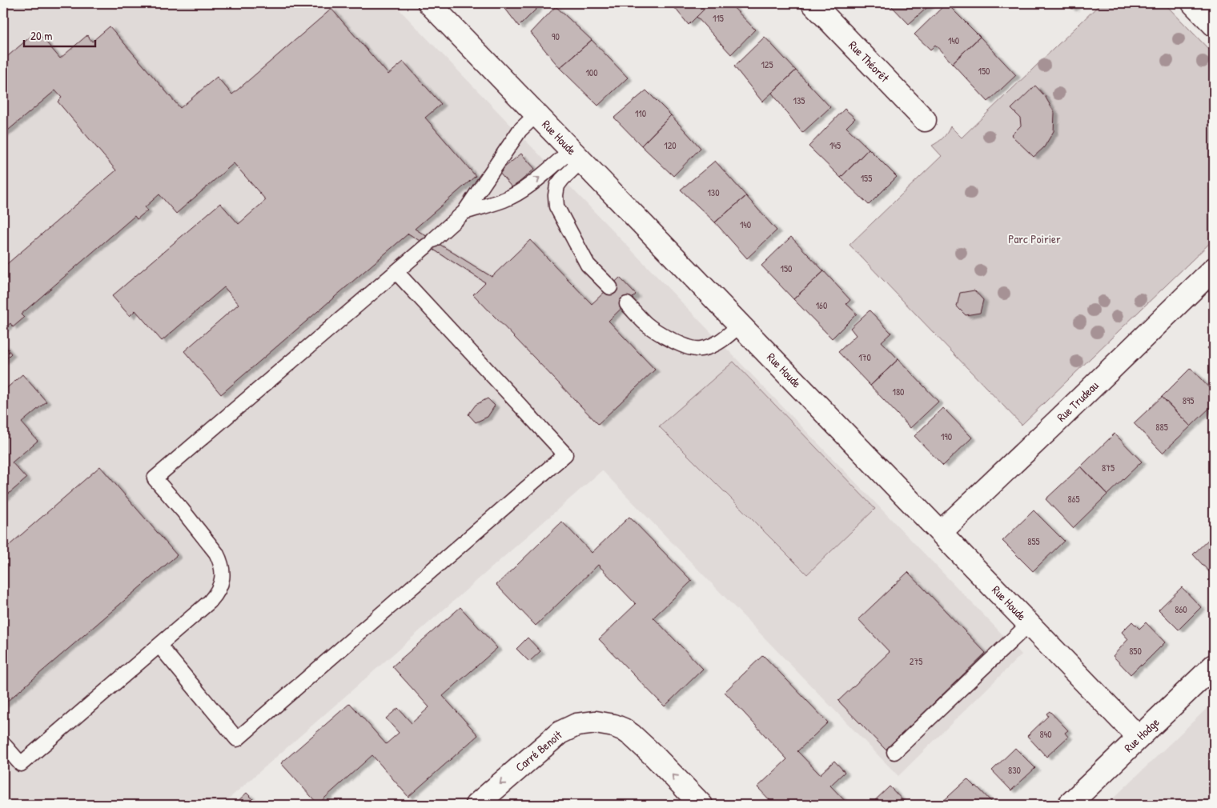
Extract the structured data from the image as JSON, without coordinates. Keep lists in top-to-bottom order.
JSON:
{
  "streets": {
    "street": [
      "Rue Théorêt",
      "Rue Houde",
      "Rue Trudeau",
      "Rue Hodge",
      "Carré Benoit"
    ]
  },
  "crossings": [
    ["Rue Houde", "Rue Trudeau"],
    ["Rue Houde", "Rue Hodge"]
  ],
  "parks": ["Parc Poirier"],
  "house_numbers": [
    "115",
    "90",
    "140",
    "125",
    "150",
    "100",
    "135",
    "110",
    "120",
    "145",
    "155",
    "130",
    "140",
    "150",
    "160",
    "170",
    "180",
    "895",
    "885",
    "190",
    "875",
    "865",
    "855",
    "860",
    "850",
    "275",
    "840",
    "830"
  ],
  "scale_bar": "20 m"
}
